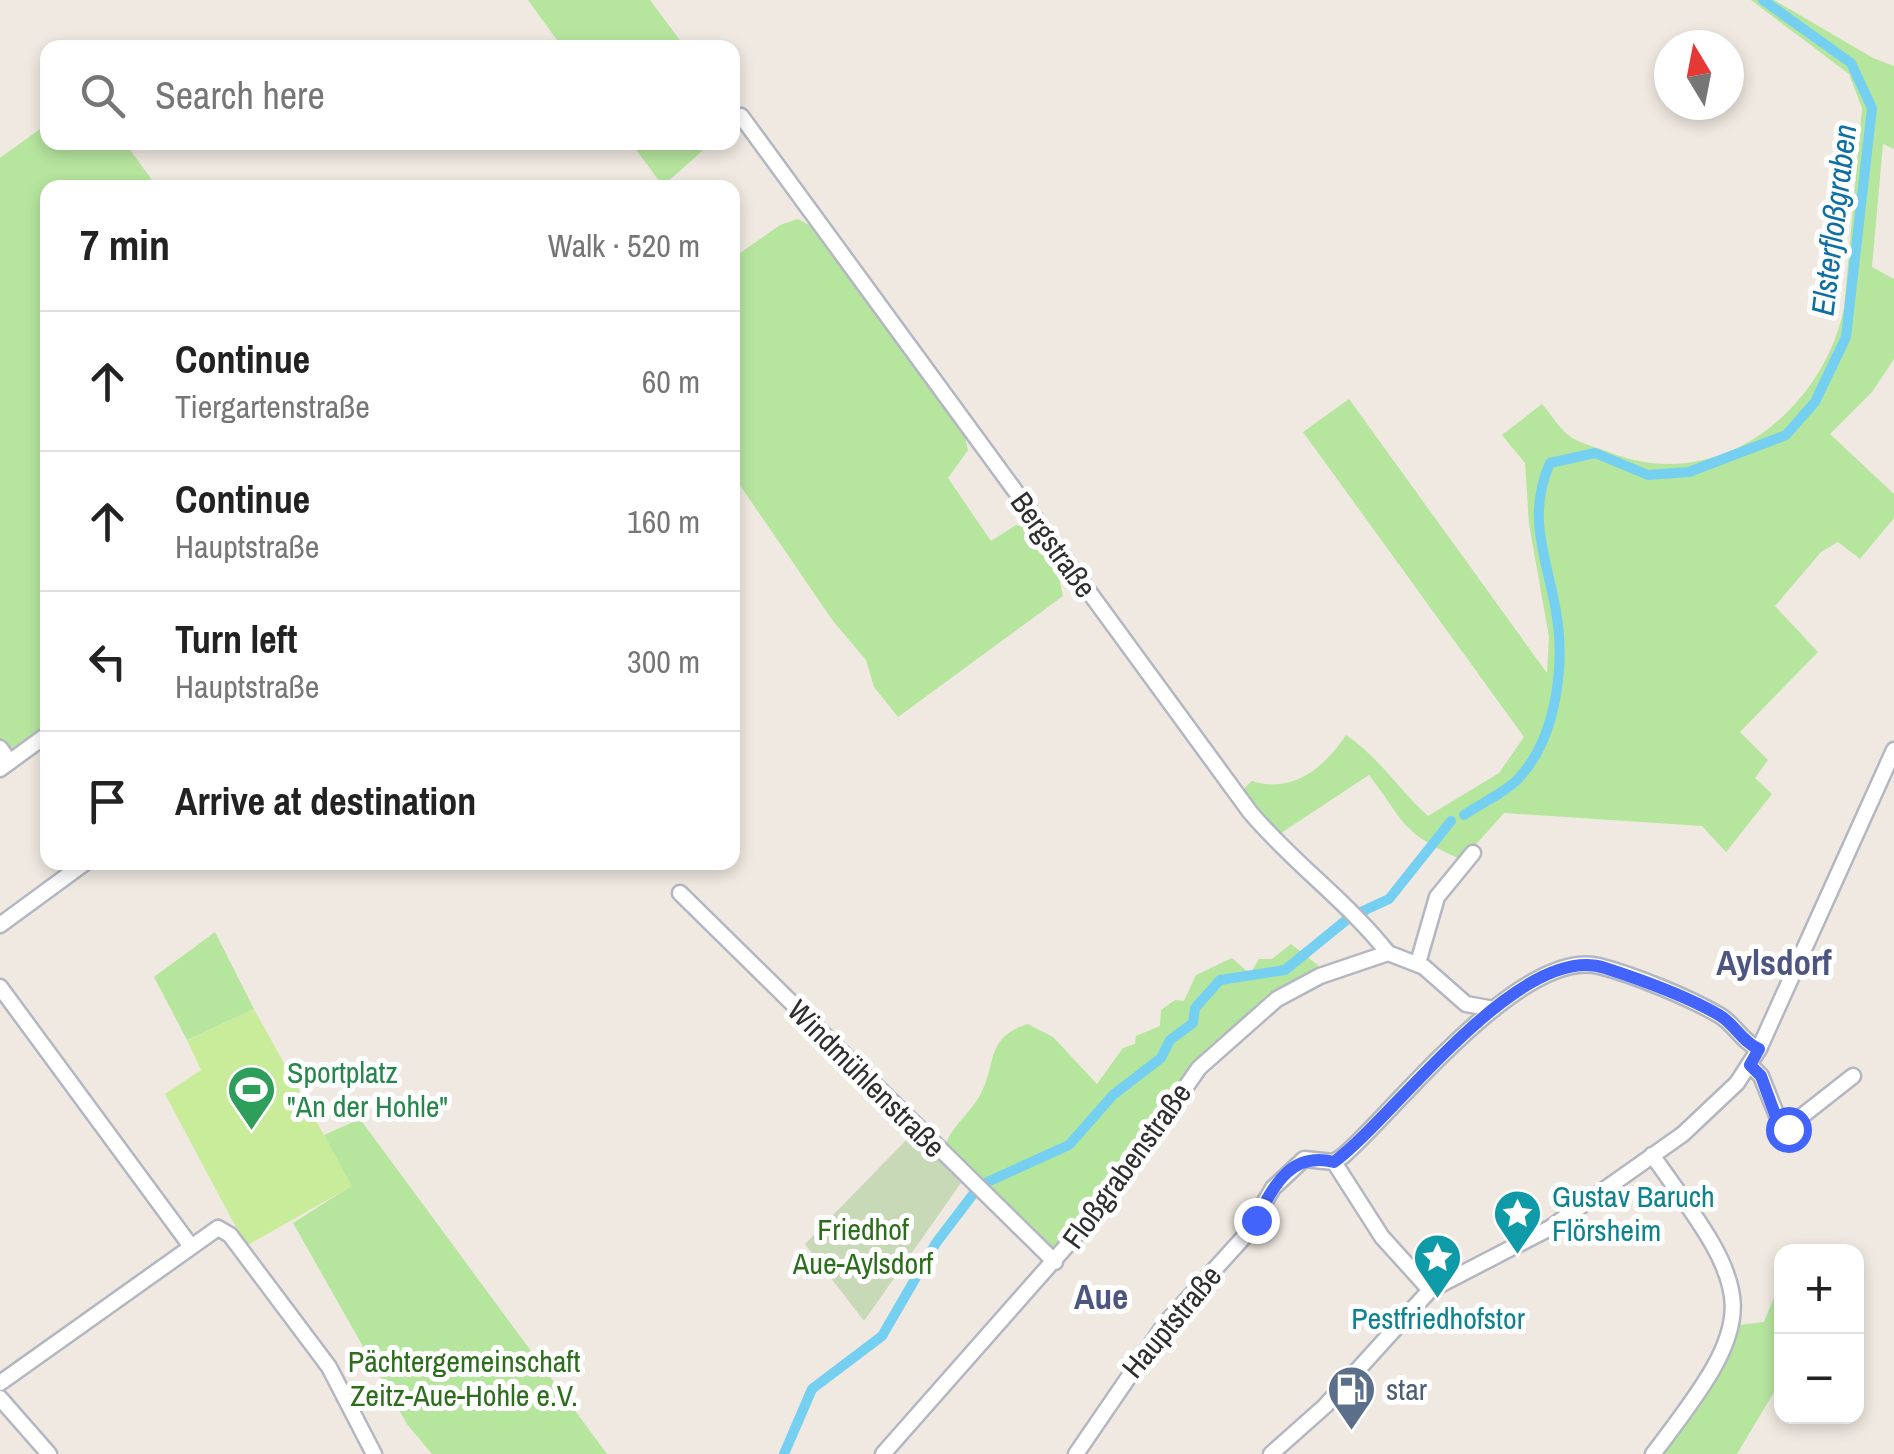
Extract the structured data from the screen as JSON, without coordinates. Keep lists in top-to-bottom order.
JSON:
{
  "streets": {
    "street": [
      "Bergstraße",
      "Windmühlenstraße",
      "Floßgrabenstraße",
      "Hauptstraße"
    ]
  },
  "crossings": [
    ["Bergstraße", "Floßgrabenstraße"],
    ["Windmühlenstraße", "Floßgrabenstraße"]
  ],
  "districts": ["Aylsdorf", "Aue"],
  "water": ["Elsterfloßgraben"],
  "parks": ["Friedhof Aue-Aylsdorf", "Pächtergemeinschaft Zeitz-Aue-Hohle e.V."],
  "places": {
    "sports": ["Sportplatz \"An der Hohle\""],
    "place": ["Gustav Baruch Flörsheim", "Pestfriedhofstor"],
    "fuel station": ["star"]
  },
  "north": "top",
  "page": {
    "search": "Search here",
    "heading": ["7 min", "Walk · 520 m"],
    "list": [
      ["Continue", "Tiergartenstraße", "60 m"],
      ["Continue", "Hauptstraße", "160 m"],
      ["Turn left", "Hauptstraße", "300 m"],
      "Arrive at destination"
    ],
    "map_buttons": ["+", "−"]
  }
}
